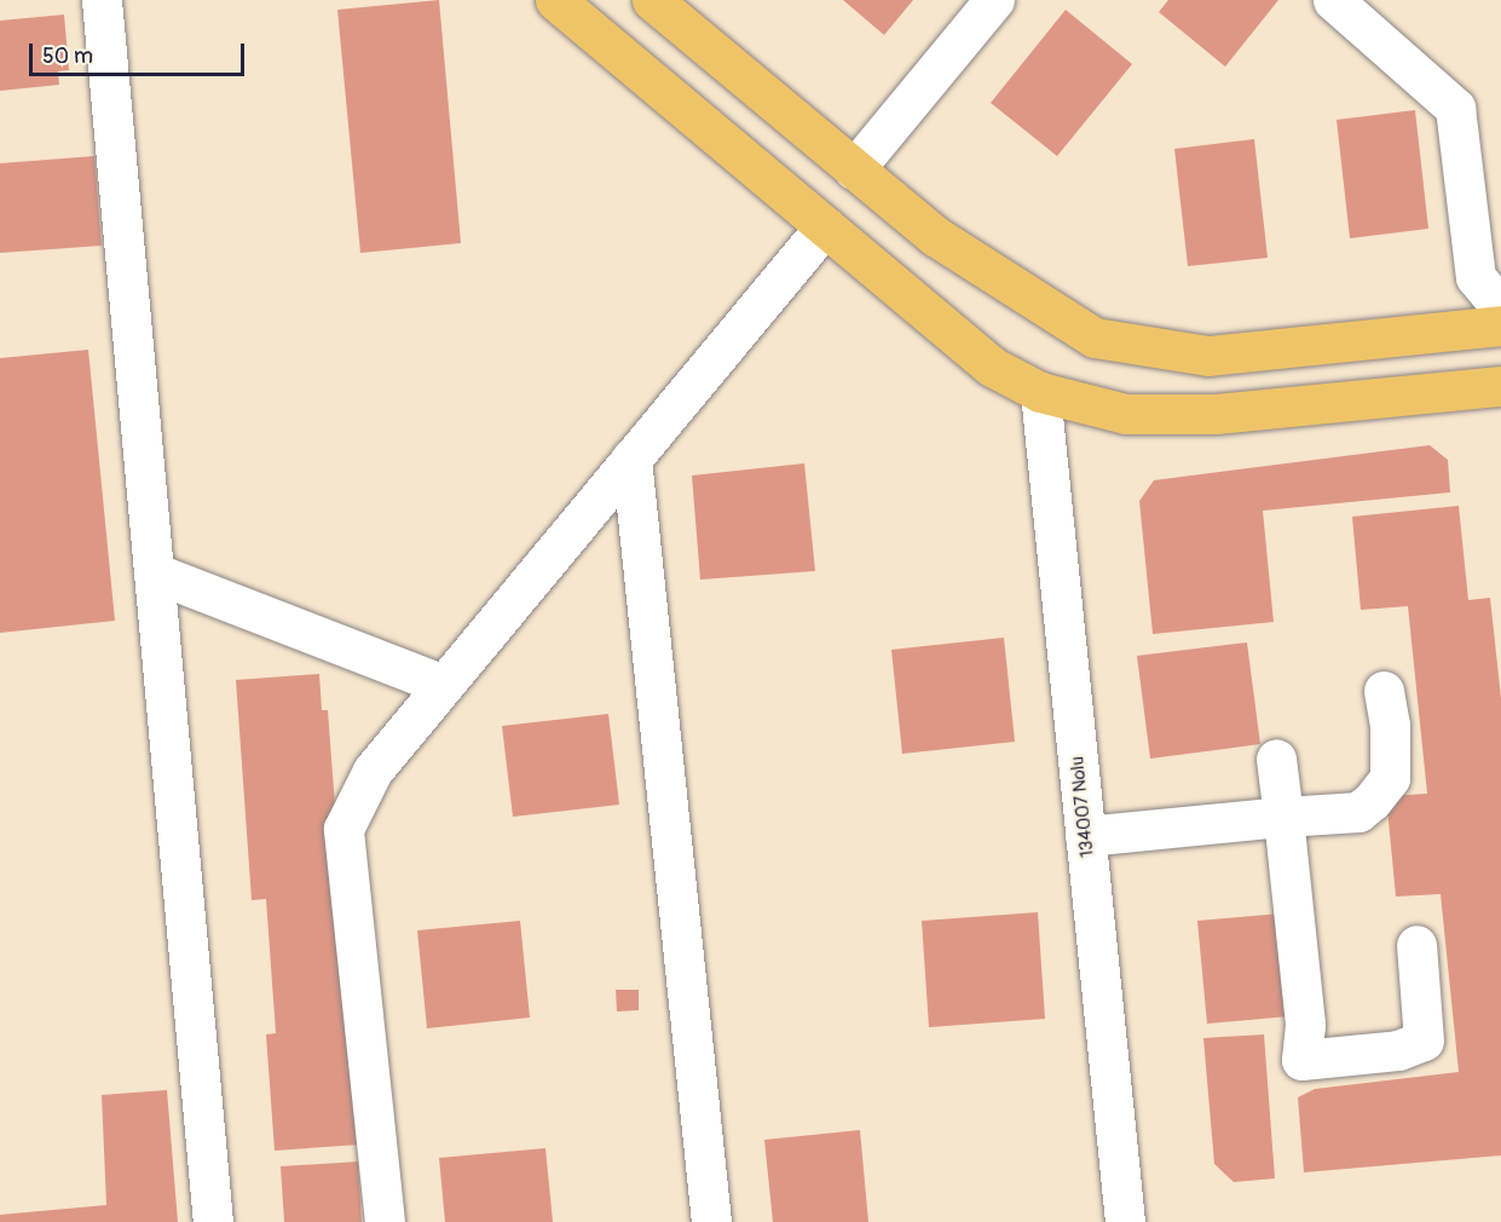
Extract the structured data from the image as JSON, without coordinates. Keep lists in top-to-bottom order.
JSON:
{
  "streets": {
    "street": ["134007 Nolu"]
  },
  "scale_bar": "50 m"
}
